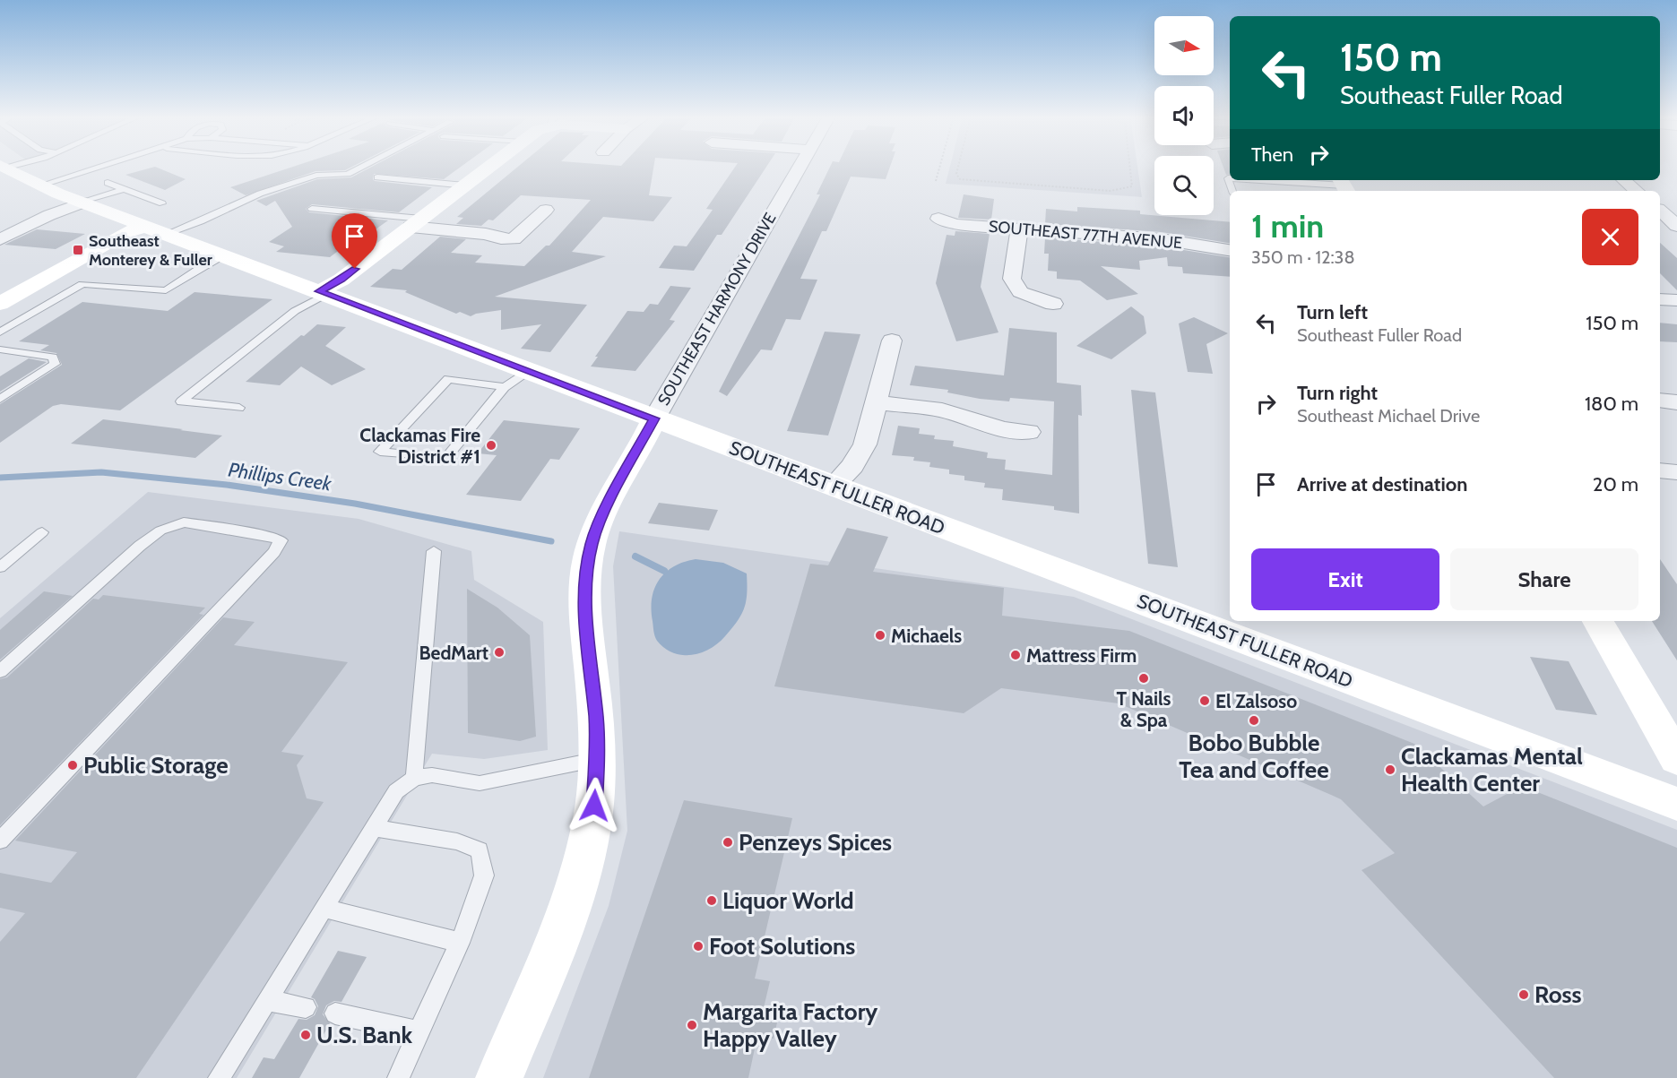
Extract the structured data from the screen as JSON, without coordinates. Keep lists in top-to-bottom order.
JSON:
{
  "streets": {
    "street": ["SOUTHEAST 77TH AVENUE", "SOUTHEAST HARMONY DRIVE", "SOUTHEAST FULLER ROAD"]
  },
  "crossings": [
    ["SOUTHEAST HARMONY DRIVE", "SOUTHEAST FULLER ROAD"]
  ],
  "water": ["Phillips Creek"],
  "places": {
    "transit": ["Southeast Monterey & Fuller"],
    "other": [
      "Clackamas Fire District #1",
      "Michaels",
      "BedMart",
      "Mattress Firm",
      "T Nails & Spa",
      "El Zalsoso",
      "Bobo Bubble Tea and Coffee",
      "Public Storage",
      "Clackamas Mental Health Center",
      "Penzeys Spices",
      "Liquor World",
      "Foot Solutions",
      "Ross",
      "Margarita Factory Happy Valley",
      "U.S. Bank"
    ]
  },
  "north": "right",
  "page": {
    "turn": ["150 m", "Southeast Fuller Road"],
    "then": "Then",
    "heading": ["1 min", "350 m · 12:38"],
    "list": [
      {
        "name": "Turn left",
        "note": "Southeast Fuller Road",
        "value": "150 m"
      },
      {
        "name": "Turn right",
        "note": "Southeast Michael Drive",
        "value": "180 m"
      },
      {
        "name": "Arrive at destination",
        "value": "20 m"
      }
    ],
    "buttons": ["Exit", "Share"]
  }
}
